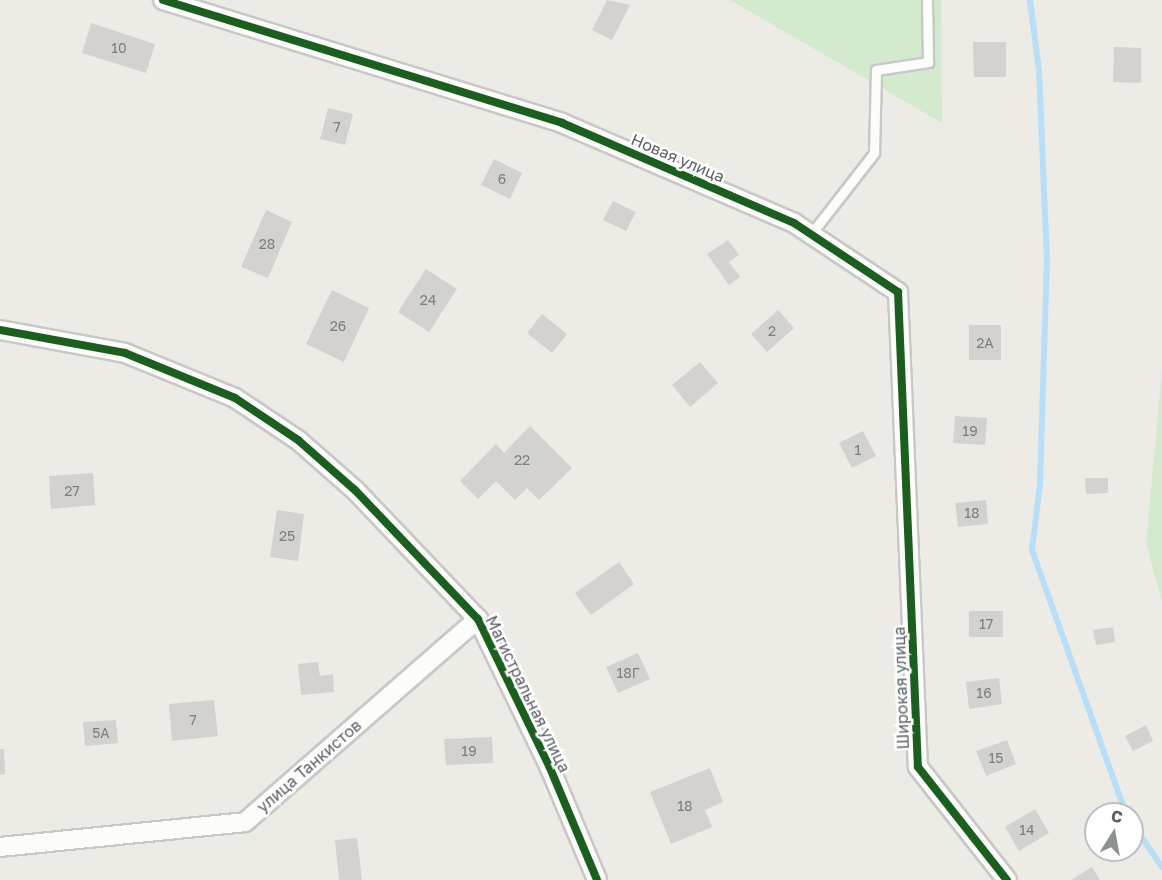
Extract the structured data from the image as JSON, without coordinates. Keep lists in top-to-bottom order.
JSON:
{
  "streets": {
    "street": [
      "Новая улица",
      "Широкая улица",
      "Магистральная улица",
      "улица Танкистов"
    ]
  },
  "crossings": [
    ["Новая улица", "Широкая улица"],
    ["Магистральная улица", "улица Танкистов"]
  ],
  "house_numbers": [
    "10",
    "7",
    "6",
    "28",
    "24",
    "26",
    "2",
    "2А",
    "19",
    "1",
    "22",
    "27",
    "18",
    "25",
    "17",
    "18Г",
    "16",
    "7",
    "5А",
    "19",
    "15",
    "18",
    "14"
  ],
  "north": "top"
}
